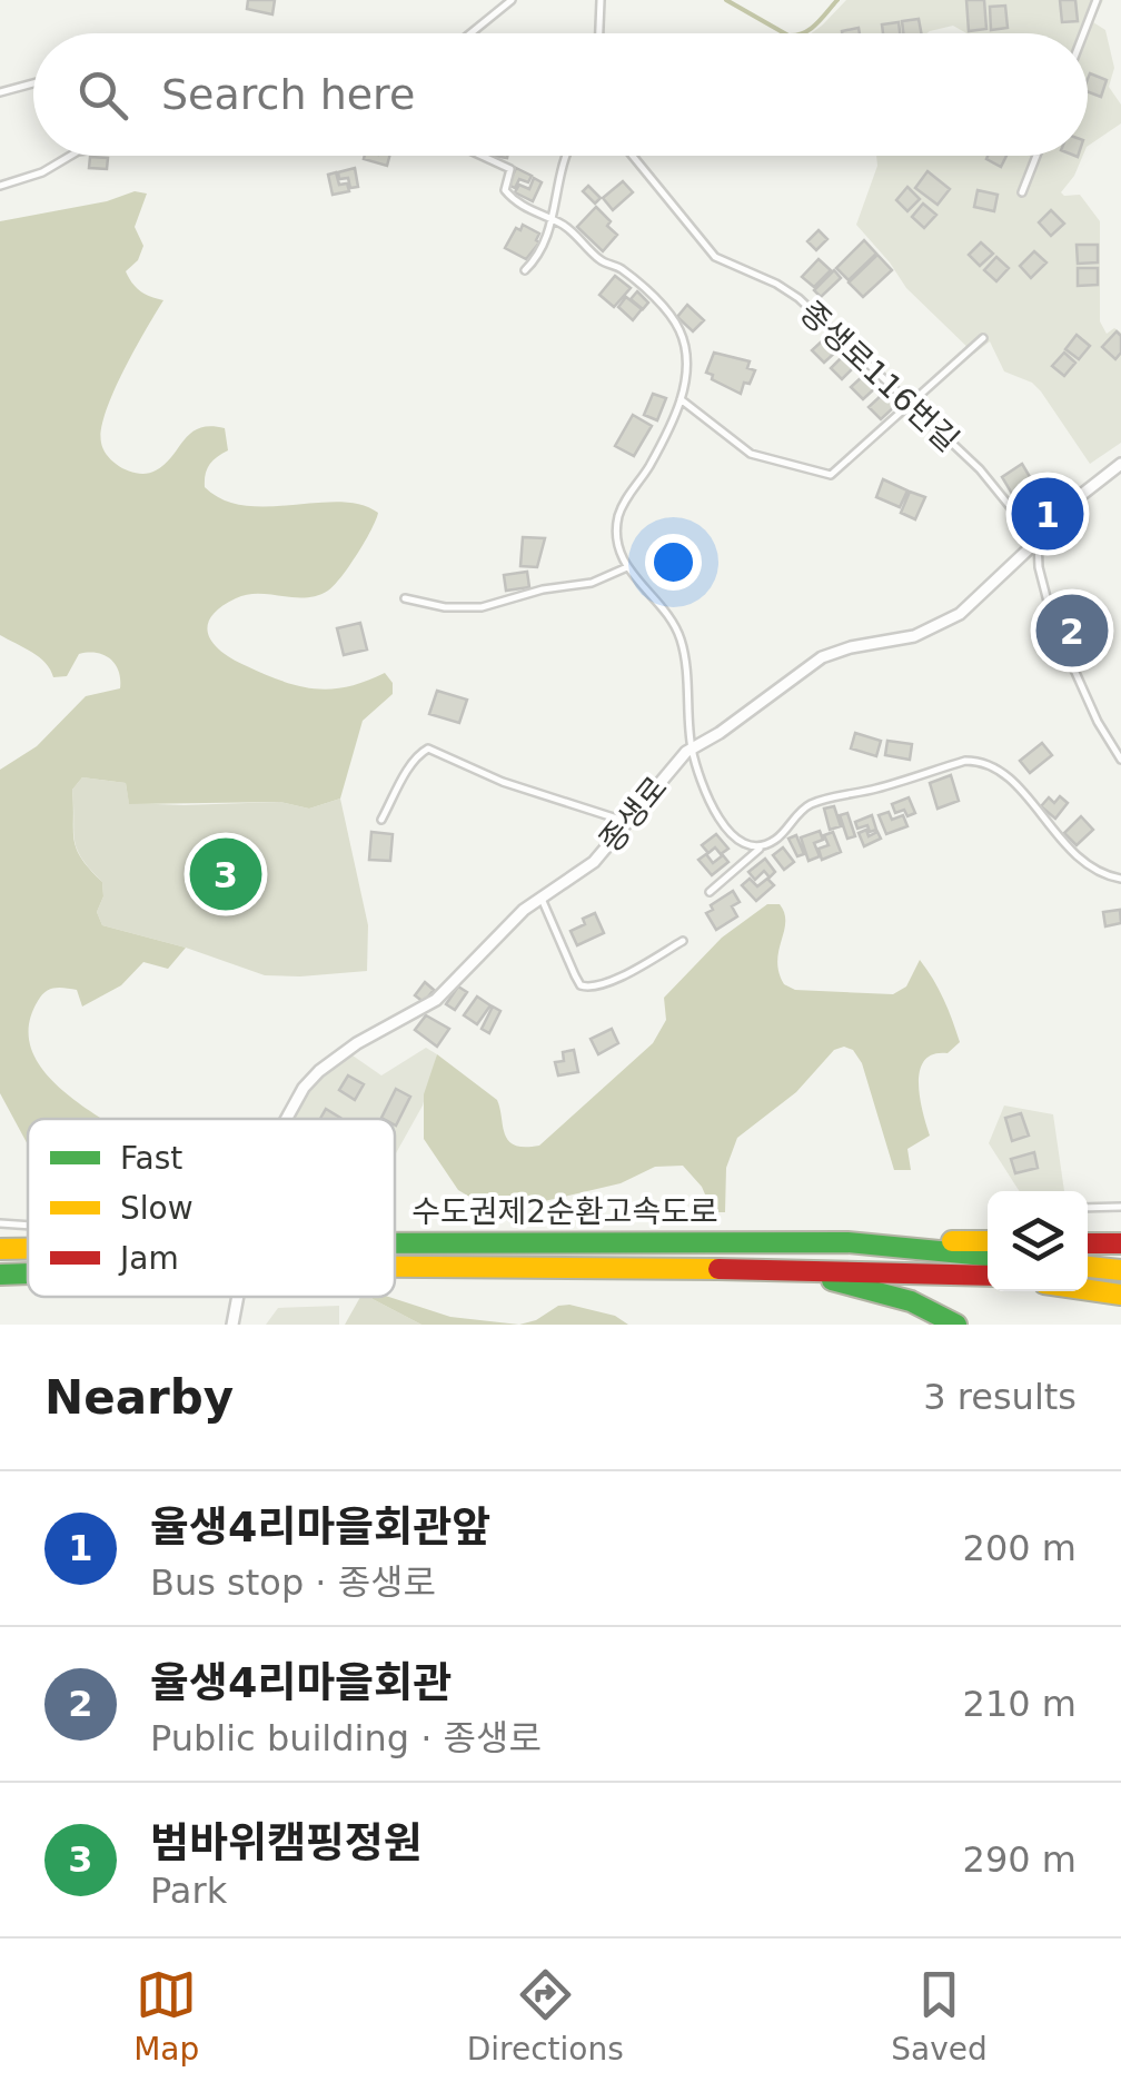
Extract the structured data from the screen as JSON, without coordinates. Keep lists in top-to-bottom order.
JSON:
{
  "streets": {
    "highway": ["수도권제2순환고속도로"],
    "street": ["종생로"],
    "lane": ["종생로116번길"]
  },
  "crossings": [
    ["종생로116번길", "종생로"]
  ],
  "legend": ["Fast", "Slow", "Jam"],
  "page": {
    "search": "Search here",
    "pins": ["1", "2", "3"],
    "heading": ["Nearby", "3 results"],
    "list": [
      {
        "mark": "1",
        "name": "율생4리마을회관앞",
        "note": "Bus stop · 종생로",
        "value": "200 m"
      },
      {
        "mark": "2",
        "name": "율생4리마을회관",
        "note": "Public building · 종생로",
        "value": "210 m"
      },
      {
        "mark": "3",
        "name": "범바위캠핑정원",
        "note": "Park",
        "value": "290 m"
      }
    ],
    "nav": ["Map", "Directions", "Saved"]
  }
}
